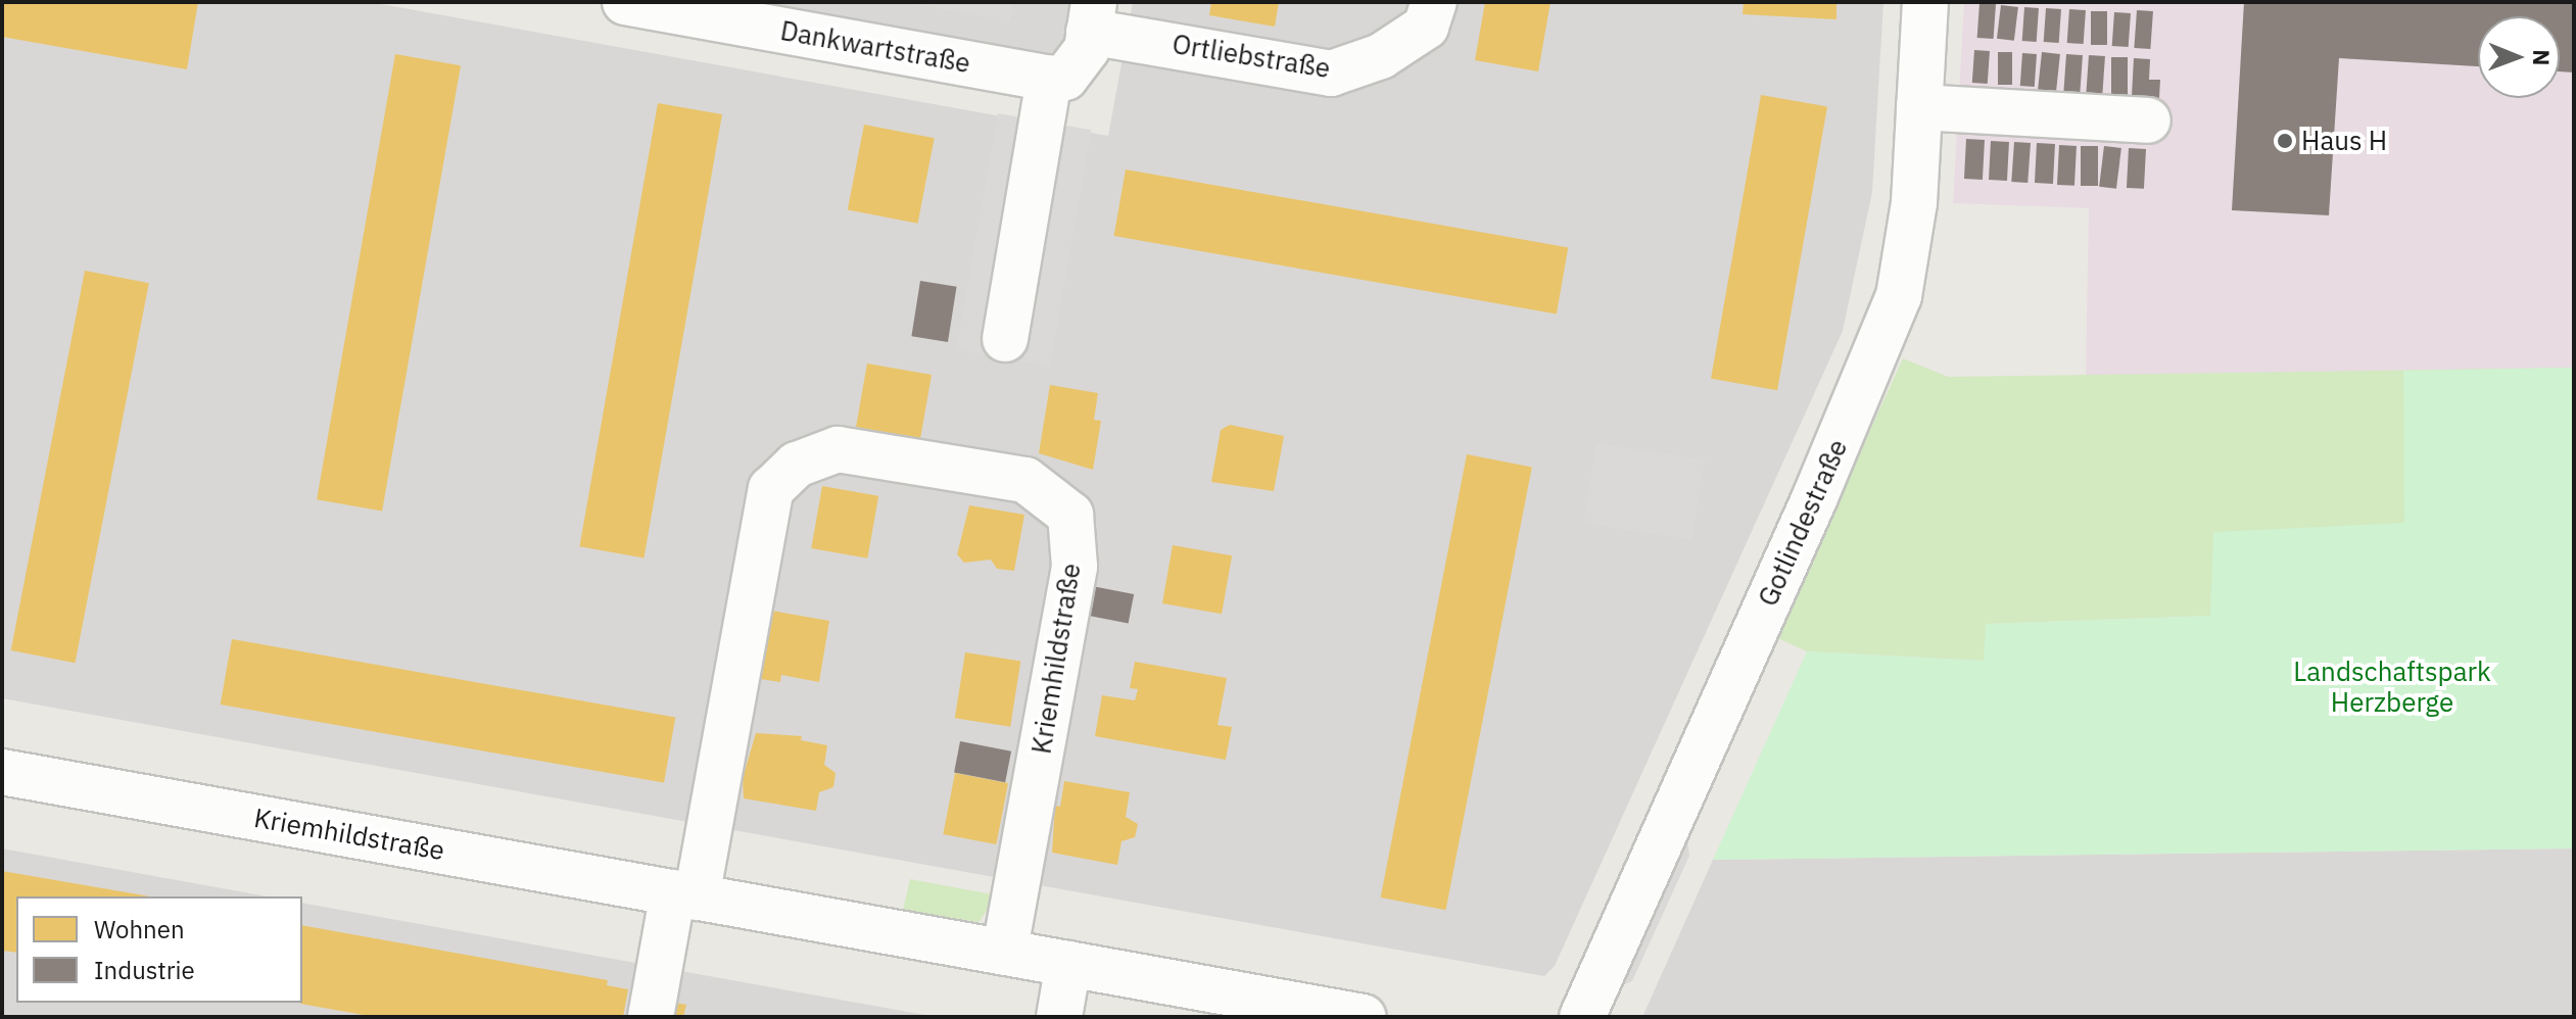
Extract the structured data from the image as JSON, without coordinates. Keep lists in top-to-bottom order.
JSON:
{
  "streets": {
    "street": [
      "Dankwartstraße",
      "Ortliebstraße",
      "Gotlindestraße",
      "Kriemhildstraße"
    ]
  },
  "crossings": [
    ["Dankwartstraße", "Ortliebstraße"]
  ],
  "parks": ["Landschaftspark Herzberge"],
  "places": ["Haus H"],
  "legend": ["Wohnen", "Industrie"],
  "north": "right"
}
